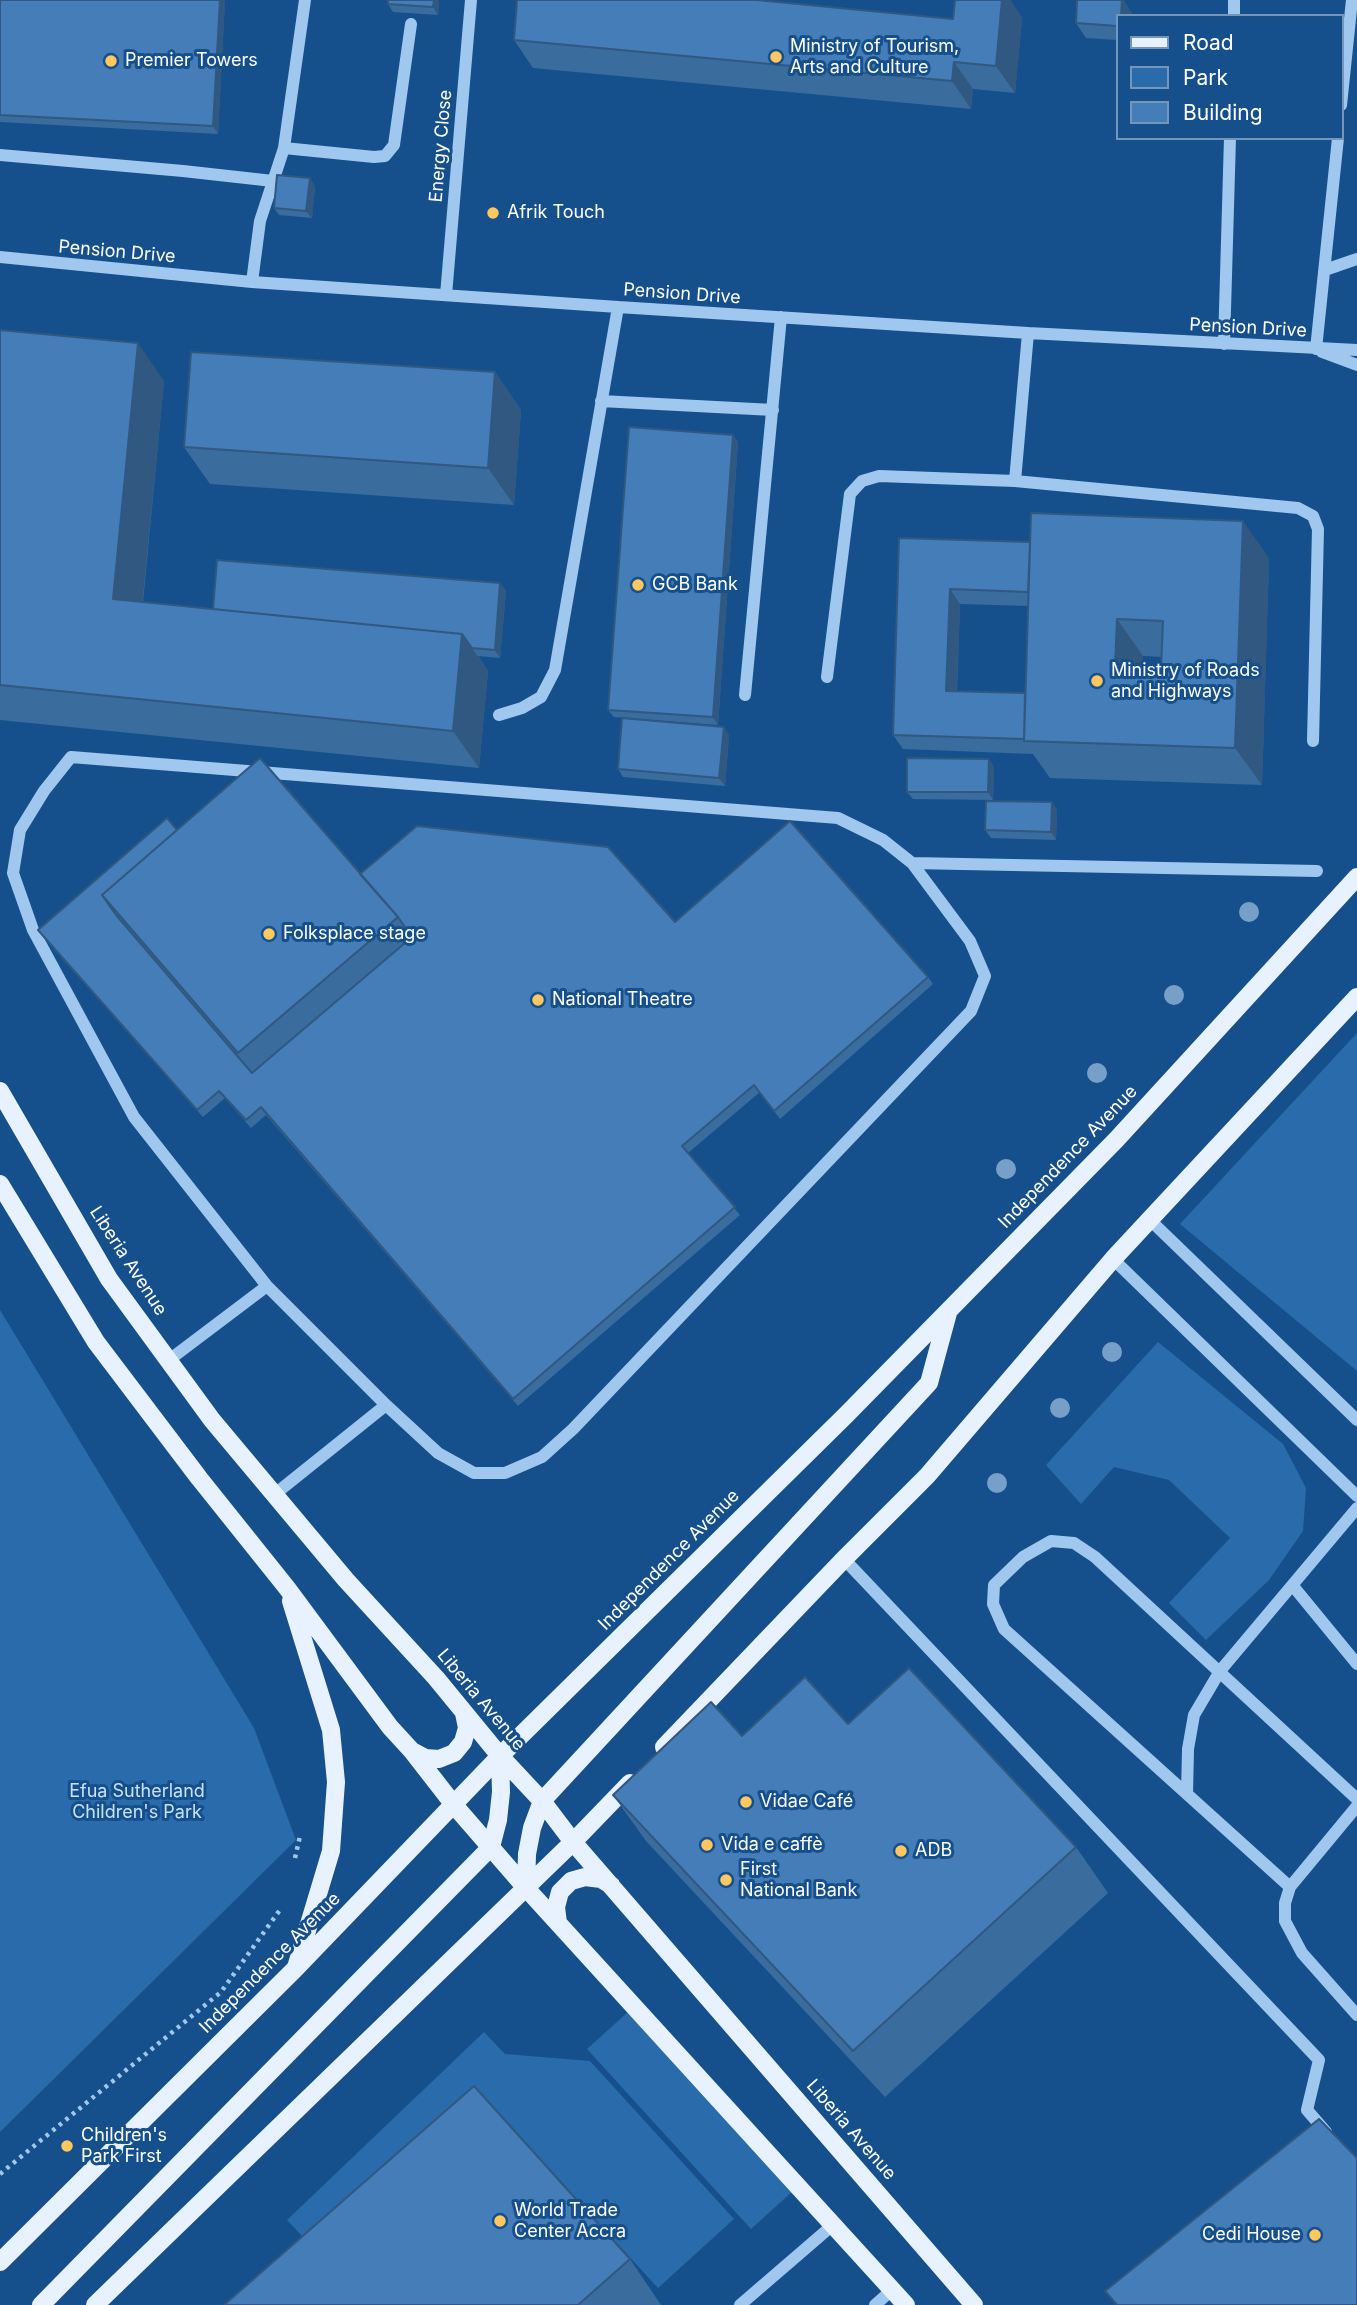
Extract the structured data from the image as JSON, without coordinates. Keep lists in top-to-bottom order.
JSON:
{
  "streets": {
    "main road": ["Independence Avenue", "Liberia Avenue"],
    "street": ["Energy Close", "Pension Drive"]
  },
  "crossings": [
    ["Energy Close", "Pension Drive"],
    ["Independence Avenue", "Liberia Avenue"]
  ],
  "parks": ["Efua Sutherland Children's Park"],
  "places": [
    "Ministry of Tourism, Arts and Culture",
    "Premier Towers",
    "Afrik Touch",
    "GCB Bank",
    "Ministry of Roads and Highways",
    "Folksplace stage",
    "National Theatre",
    "Vidae Café",
    "Vida e caffè",
    "ADB",
    "First National Bank",
    "Children's Park First",
    "World Trade Center Accra",
    "Cedi House"
  ],
  "legend": ["Road", "Park", "Building"]
}
